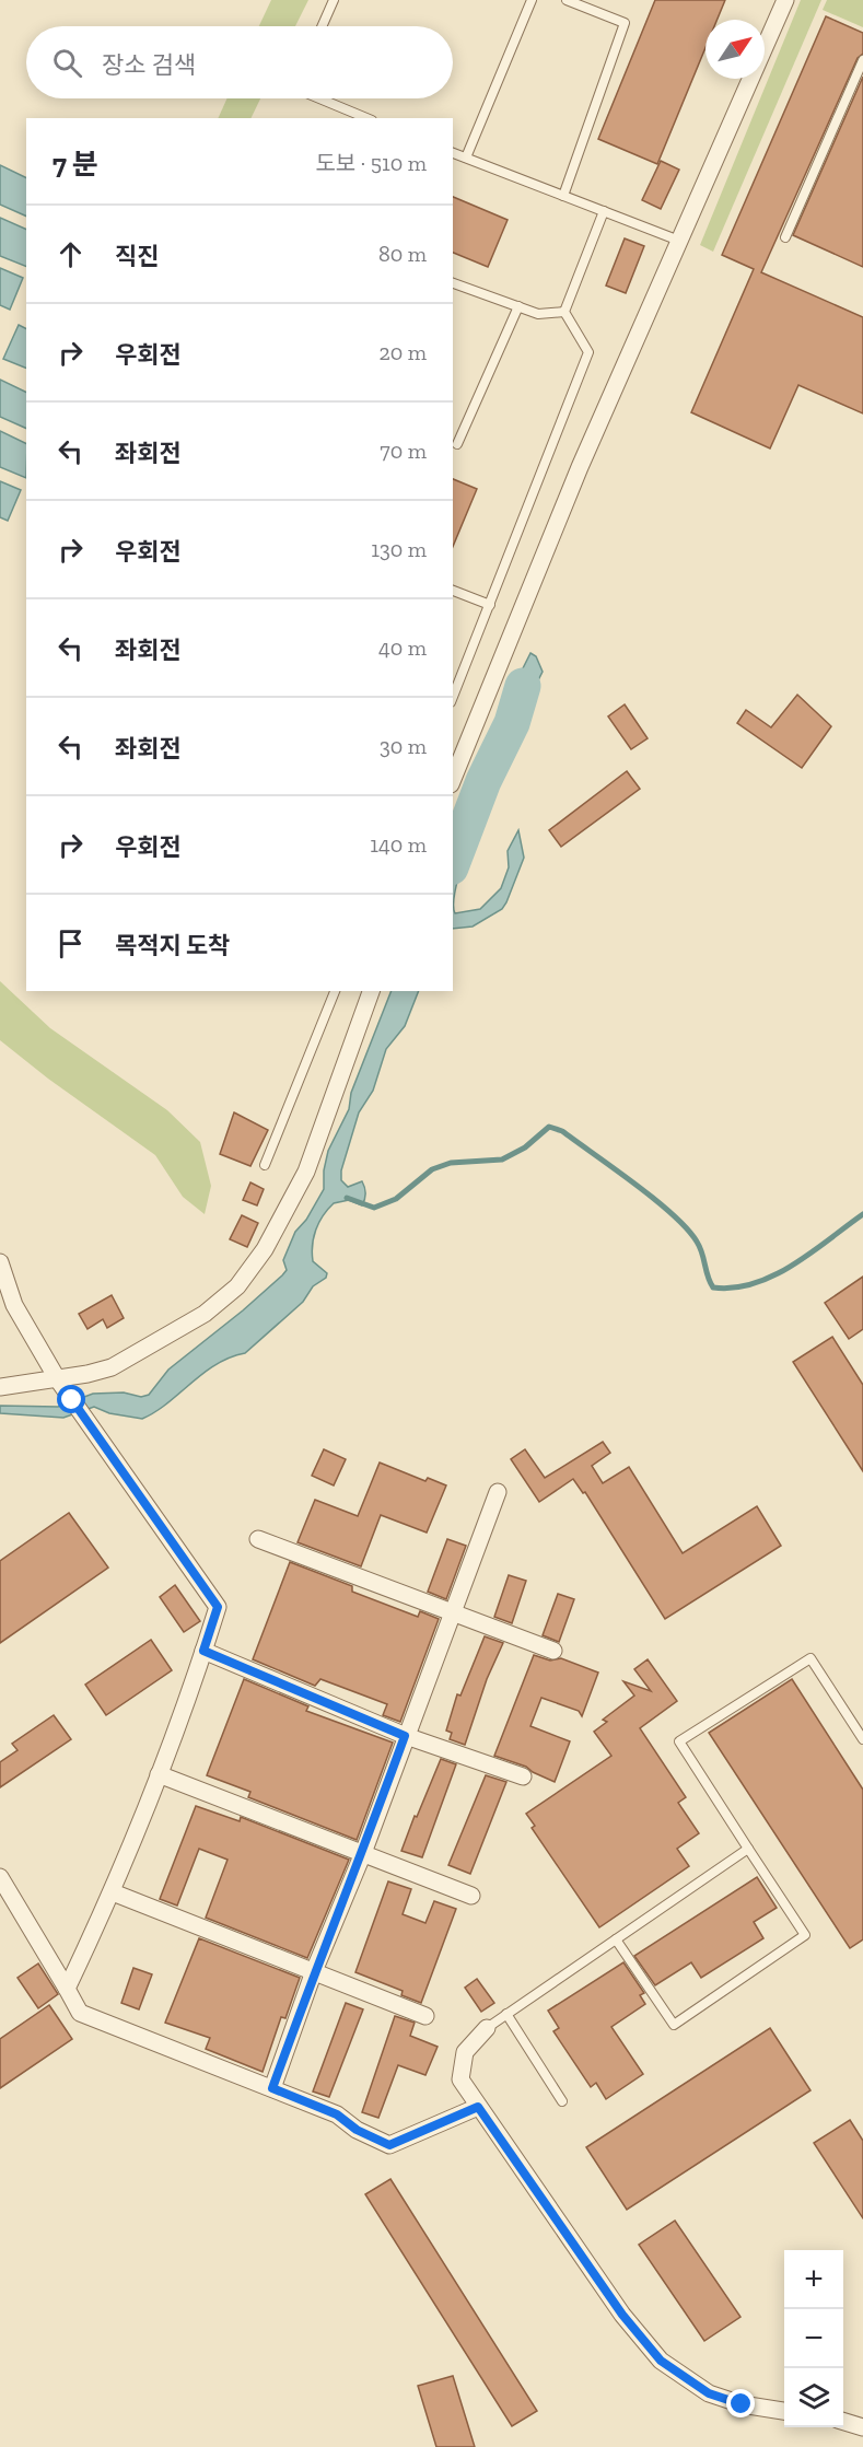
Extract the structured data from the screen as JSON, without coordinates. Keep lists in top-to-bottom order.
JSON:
{
  "north": "top right",
  "page": {
    "search": "장소 검색",
    "heading": ["7 분", "도보 · 510 m"],
    "list": [
      ["직진", "80 m"],
      ["우회전", "20 m"],
      ["좌회전", "70 m"],
      ["우회전", "130 m"],
      ["좌회전", "40 m"],
      ["좌회전", "30 m"],
      ["우회전", "140 m"],
      "목적지 도착"
    ],
    "map_buttons": ["+", "−"]
  }
}
